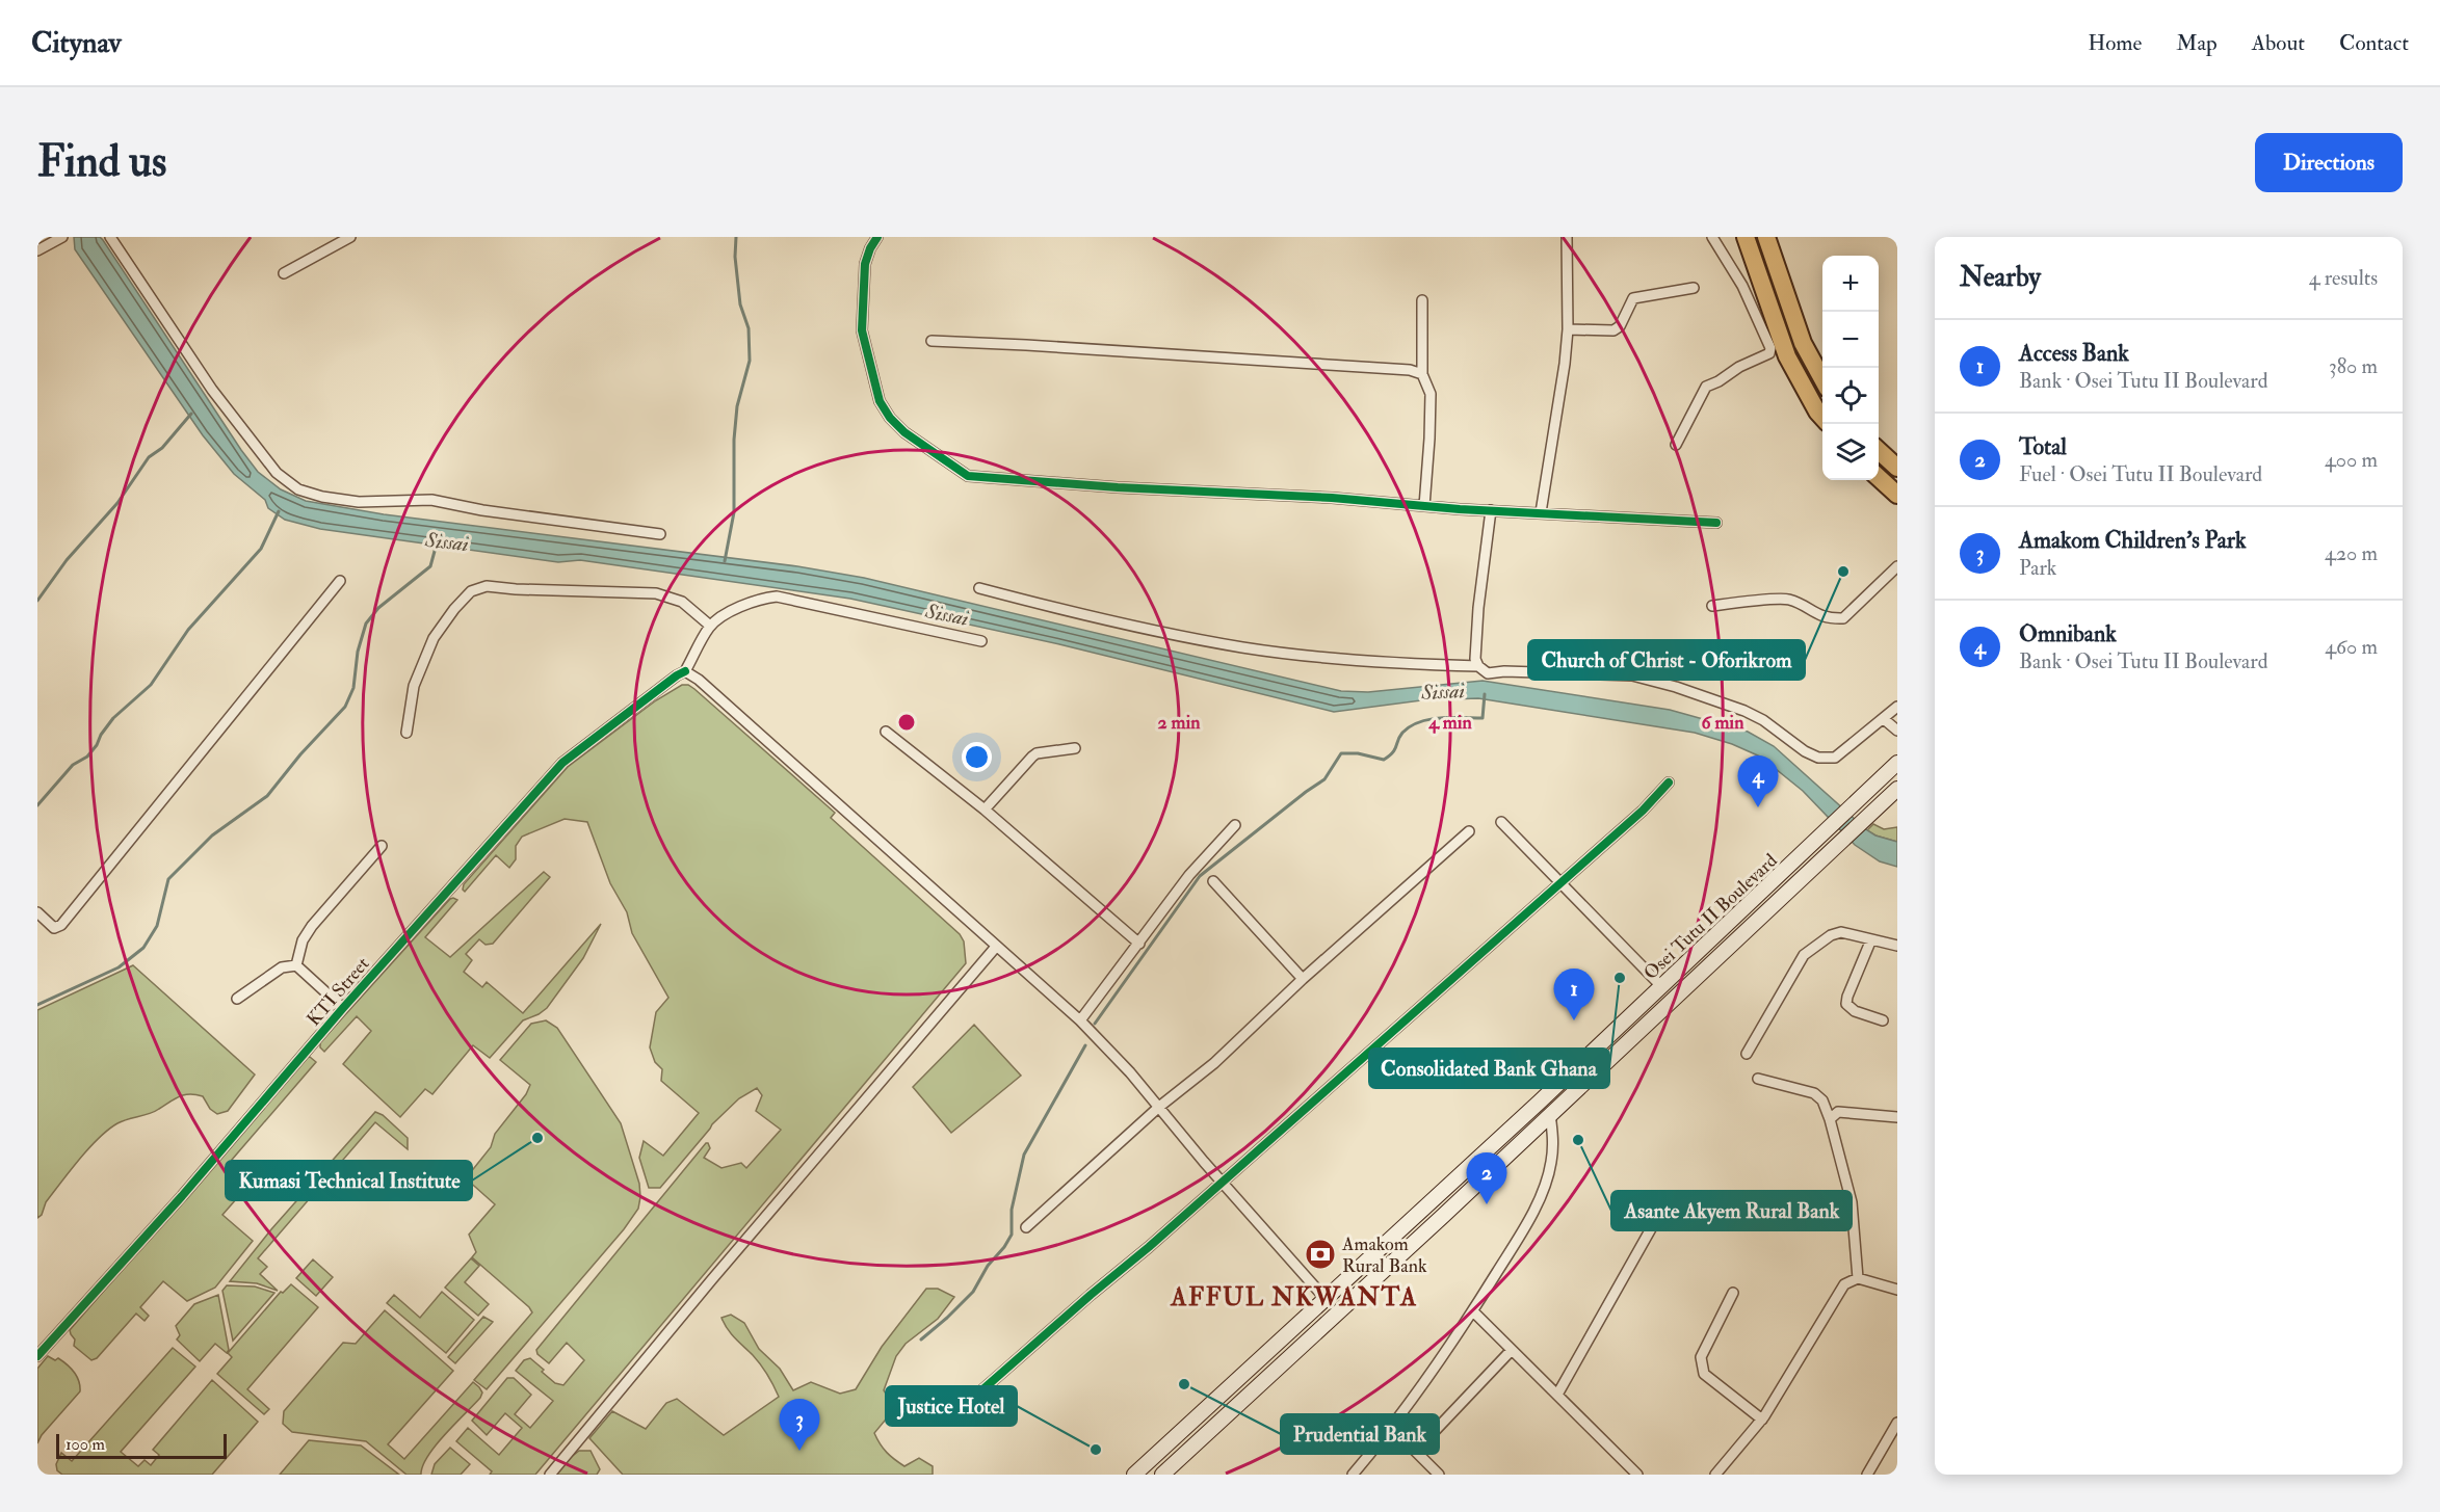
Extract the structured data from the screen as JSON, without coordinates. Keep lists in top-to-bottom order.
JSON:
{
  "streets": {
    "main road": ["Osei Tutu II Boulevard"],
    "street": ["KTI Street"]
  },
  "districts": ["AFFUL NKWANTA"],
  "water": ["Sissai"],
  "places": {
    "other": [
      "Church of Christ - Oforikrom",
      "Consolidated Bank Ghana",
      "Kumasi Technical Institute",
      "Asante Akyem Rural Bank",
      "Prudential Bank",
      "Justice Hotel"
    ],
    "bank": ["Amakom Rural Bank"]
  },
  "scale_bar": "100 m",
  "page": {
    "header": "Citynav",
    "nav": [
      "Home",
      "Map",
      "About",
      "Contact"
    ],
    "buttons": "Directions",
    "title": "Find us",
    "heading": ["Nearby", "4 results"],
    "map_buttons": ["+", "−"],
    "list": [
      {
        "mark": "1",
        "name": "Access Bank",
        "note": "Bank · Osei Tutu II Boulevard",
        "value": "380 m"
      },
      {
        "mark": "2",
        "name": "Total",
        "note": "Fuel · Osei Tutu II Boulevard",
        "value": "400 m"
      },
      {
        "mark": "3",
        "name": "Amakom Children's Park",
        "note": "Park",
        "value": "420 m"
      },
      {
        "mark": "4",
        "name": "Omnibank",
        "note": "Bank · Osei Tutu II Boulevard",
        "value": "460 m"
      }
    ],
    "pins": [
      "4",
      "1",
      "2",
      "3"
    ],
    "scale": "100 m"
  },
  "rings": ["2 min", "4 min", "6 min"]
}
